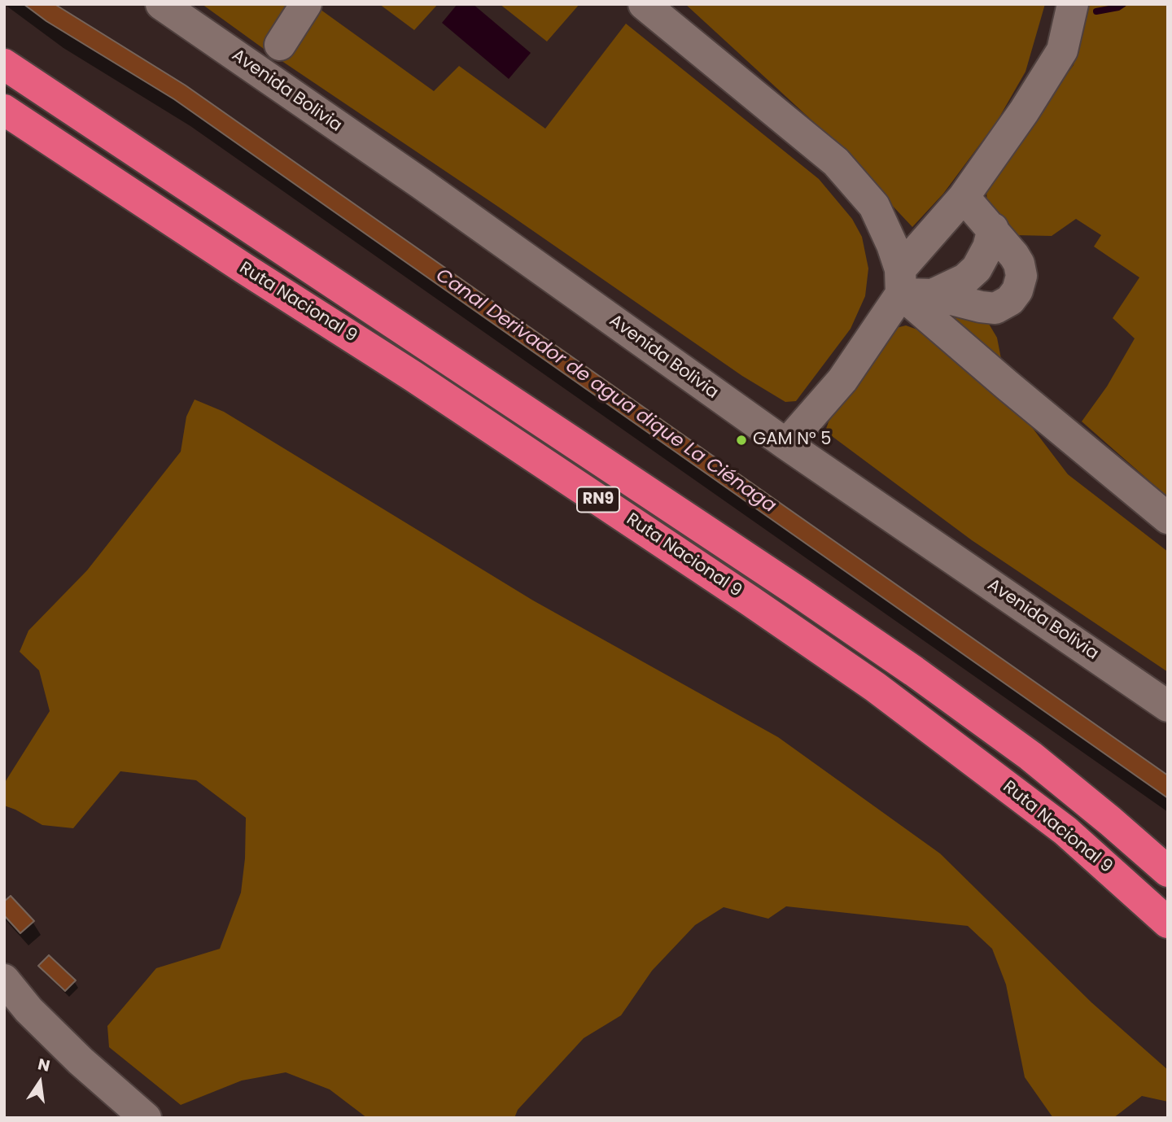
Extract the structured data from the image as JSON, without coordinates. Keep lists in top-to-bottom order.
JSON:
{
  "streets": {
    "highway": ["Ruta Nacional 9", "RN9"],
    "street": ["Avenida Bolivia"]
  },
  "water": ["Canal Derivador de agua dique La Ciénaga"],
  "places": ["GAM N° 5"],
  "north": "top"
}
